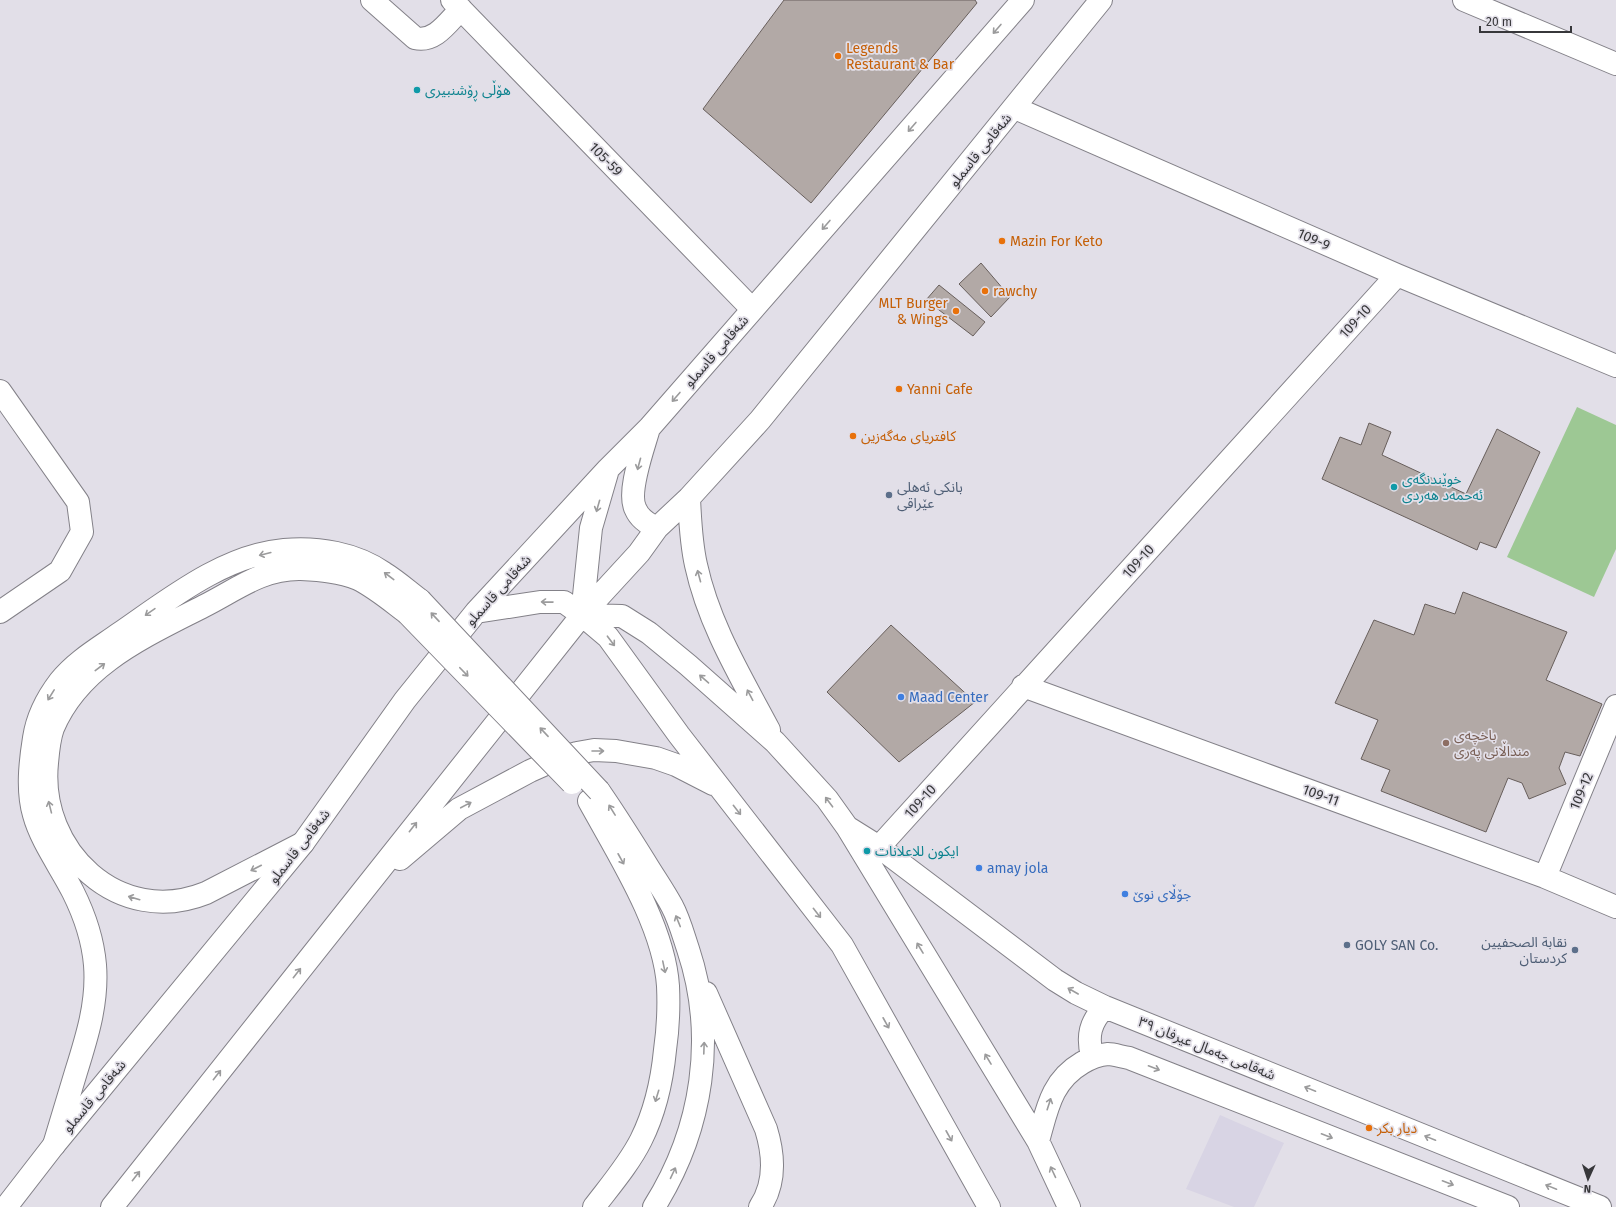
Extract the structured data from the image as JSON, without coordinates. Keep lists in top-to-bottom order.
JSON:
{
  "streets": {
    "main road": [
      "شەقامی قاسملو",
      "105-59",
      "109-9",
      "109-10",
      "109-12",
      "109-11",
      "شەقامی جەمال عیرفان ٣٩"
    ]
  },
  "crossings": [
    ["شەقامی قاسملو", "105-59"],
    ["شەقامی قاسملو", "109-9"],
    ["109-9", "109-10"],
    ["109-10", "109-11"],
    ["109-10", "شەقامی جەمال عیرفان ٣٩"],
    ["109-12", "109-11"]
  ],
  "places": [
    "Legends Restaurant & Bar",
    "هۆڵی ڕۆشنبیری",
    "Mazin For Keto",
    "rawchy",
    "MLT Burger & Wings",
    "Yanni Cafe",
    "کافتریای مەگەزین",
    "خوێندنگەی ئەحمەد هەردی",
    "بانکی ئەهلی عێراقی",
    "Maad Center",
    "باخچەی منداڵانی پەری",
    "ايكون للاعلانات",
    "amay jola",
    "جۆڵای نوێ",
    "GOLY SAN Co.",
    "نقابة الصحفیین کردستان",
    "ديار بكر"
  ],
  "scale_bar": "20 m",
  "north": "bottom"
}
